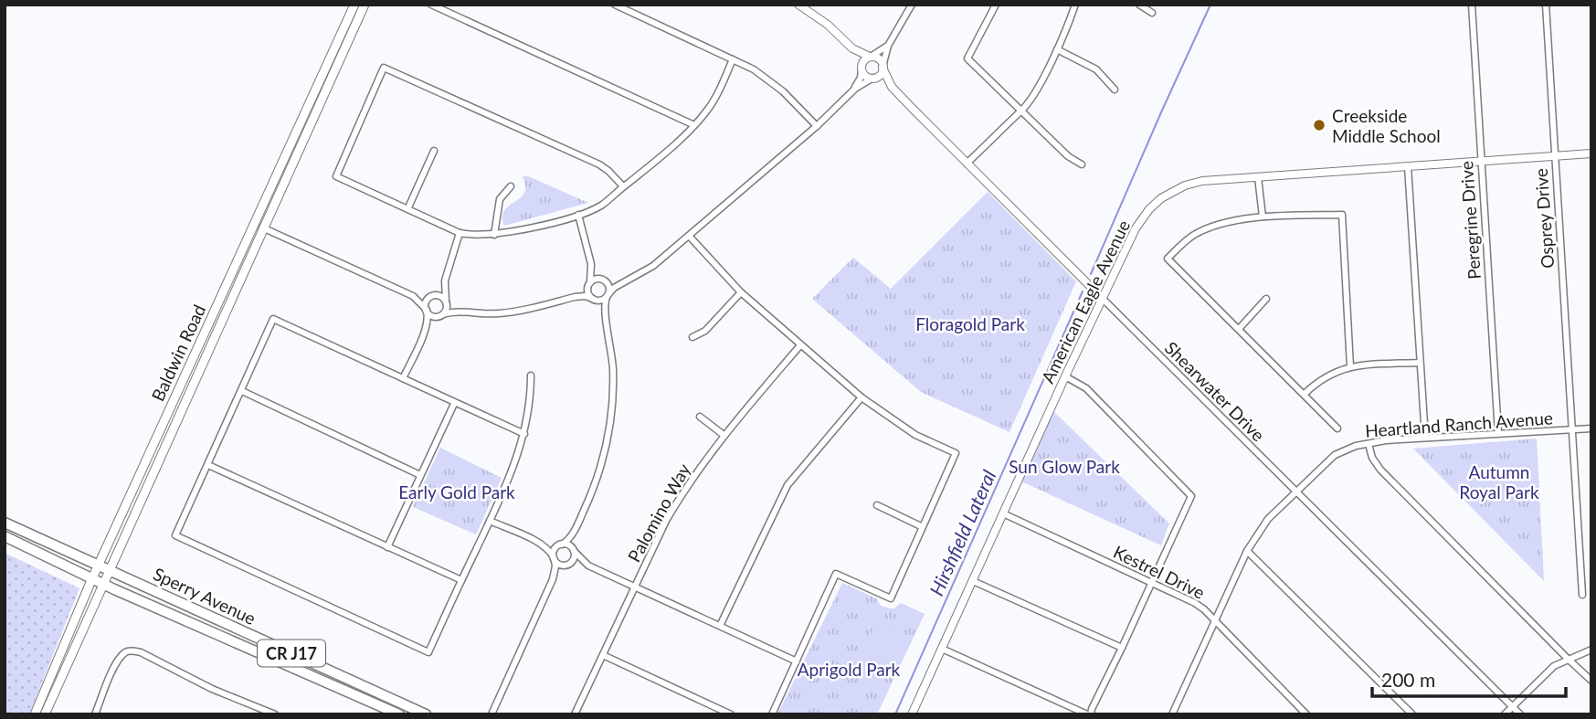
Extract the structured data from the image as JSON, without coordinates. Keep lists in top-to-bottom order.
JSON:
{
  "streets": {
    "main road": ["Baldwin Road", "Sperry Avenue", "CR J17"],
    "street": [
      "Osprey Drive",
      "Peregrine Drive",
      "American Eagle Avenue",
      "Shearwater Drive",
      "Heartland Ranch Avenue",
      "Palomino Way",
      "Kestrel Drive"
    ]
  },
  "crossings": [
    ["Osprey Drive", "American Eagle Avenue"],
    ["Osprey Drive", "Heartland Ranch Avenue"],
    ["Peregrine Drive", "American Eagle Avenue"],
    ["Peregrine Drive", "Heartland Ranch Avenue"],
    ["American Eagle Avenue", "Shearwater Drive"],
    ["American Eagle Avenue", "Kestrel Drive"],
    ["Baldwin Road", "Sperry Avenue"],
    ["Shearwater Drive", "Heartland Ranch Avenue"],
    ["Heartland Ranch Avenue", "Kestrel Drive"]
  ],
  "water": ["Hirshfield Lateral"],
  "parks": [
    "Floragold Park",
    "Sun Glow Park",
    "Autumn Royal Park",
    "Early Gold Park",
    "Aprigold Park"
  ],
  "places": ["Creekside Middle School"],
  "scale_bar": "200 m"
}
